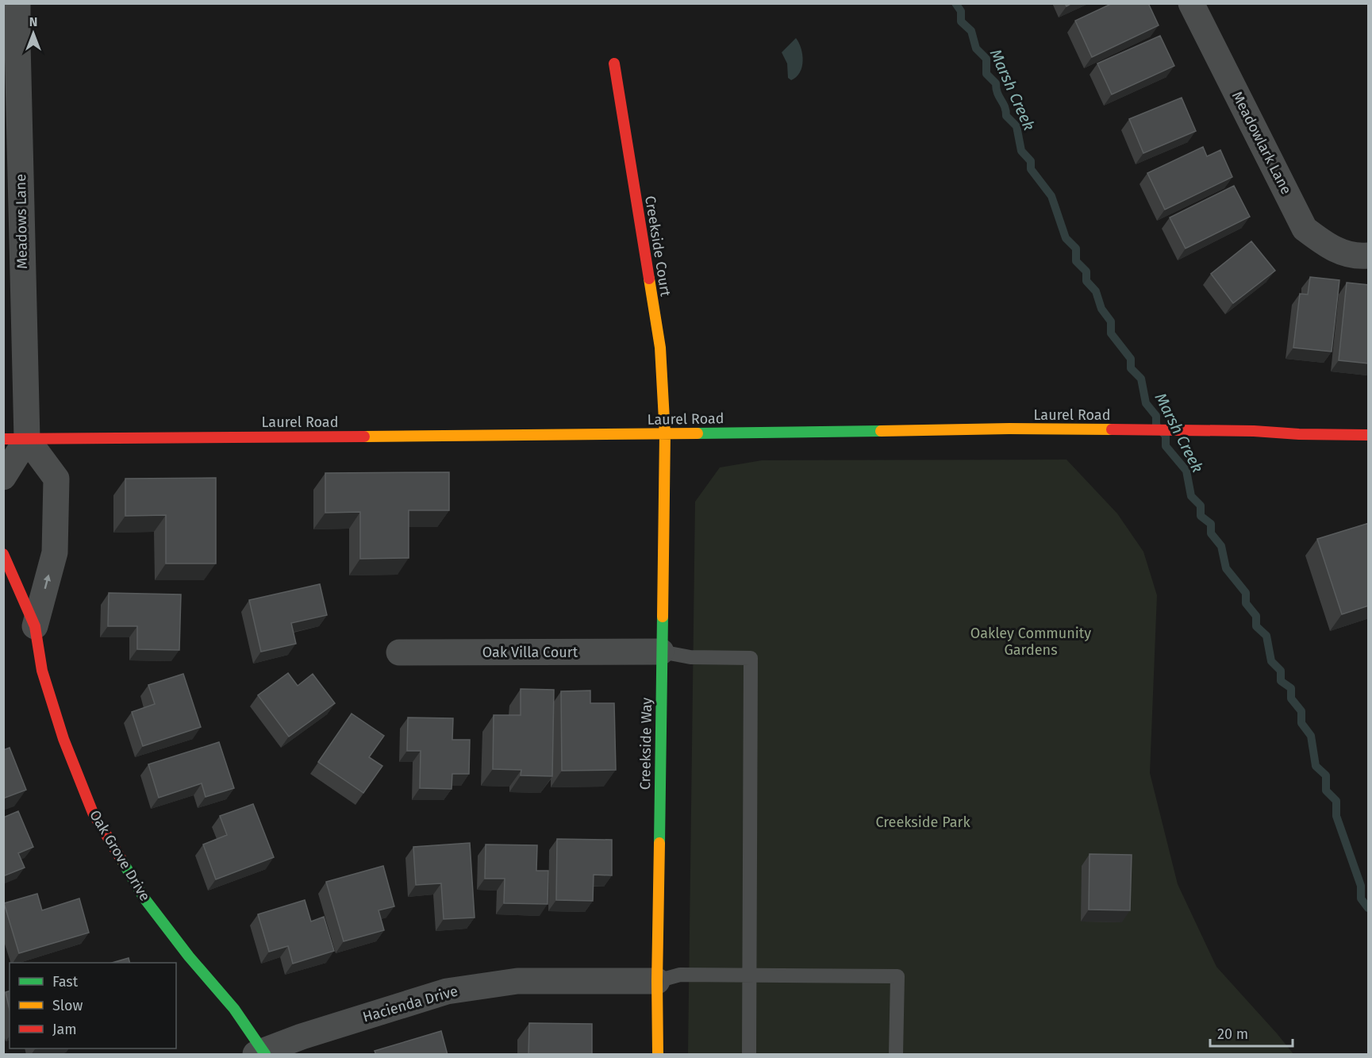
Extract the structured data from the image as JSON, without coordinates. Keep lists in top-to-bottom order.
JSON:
{
  "streets": {
    "street": [
      "Meadowlark Lane",
      "Meadows Lane",
      "Creekside Court",
      "Laurel Road",
      "Oak Villa Court",
      "Creekside Way",
      "Oak Grove Drive",
      "Hacienda Drive"
    ]
  },
  "crossings": [
    ["Meadows Lane", "Laurel Road"],
    ["Meadows Lane", "Oak Grove Drive"],
    ["Creekside Court", "Laurel Road"],
    ["Creekside Court", "Creekside Way"],
    ["Laurel Road", "Creekside Way"],
    ["Laurel Road", "Oak Grove Drive"],
    ["Oak Villa Court", "Creekside Way"],
    ["Creekside Way", "Hacienda Drive"],
    ["Oak Grove Drive", "Hacienda Drive"]
  ],
  "water": ["Marsh Creek"],
  "parks": ["Oakley Community Gardens", "Creekside Park"],
  "legend": ["Fast", "Slow", "Jam"],
  "scale_bar": "20 m",
  "north": "top"
}
